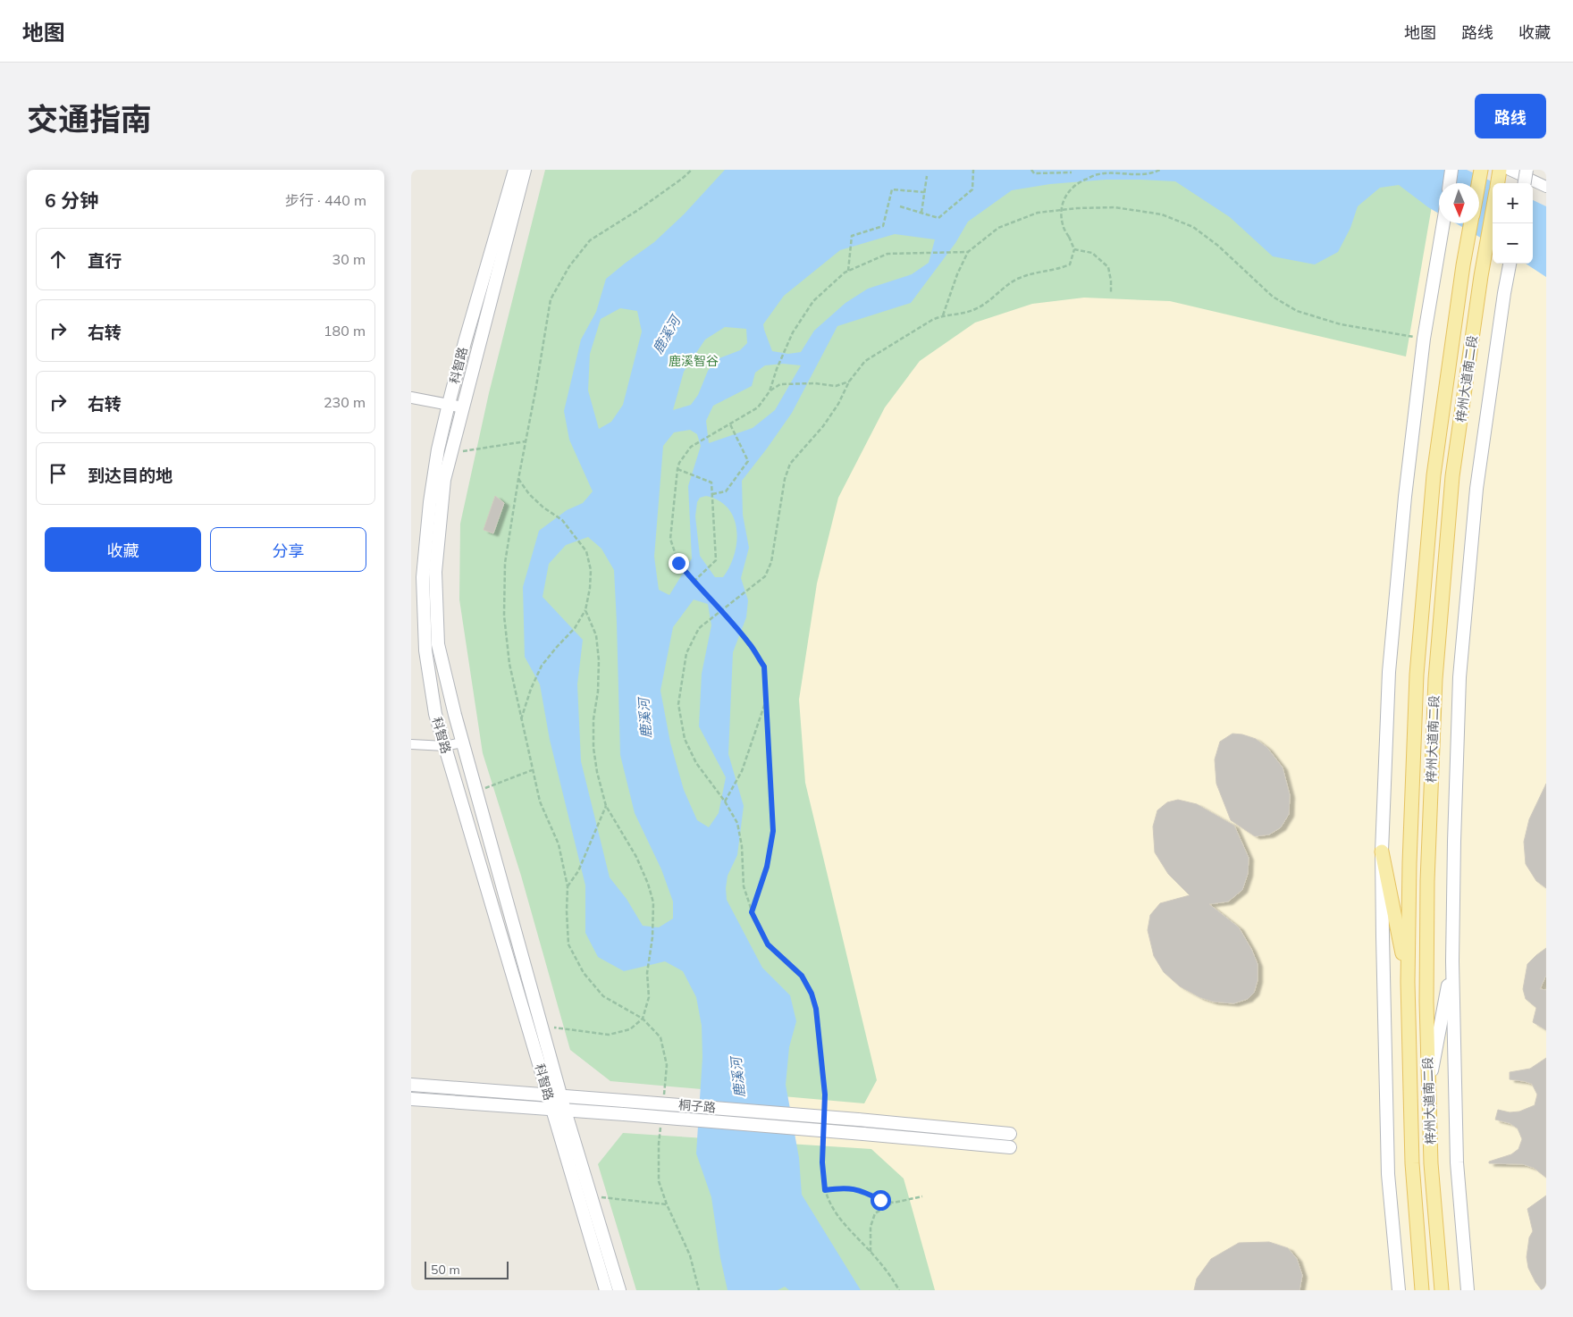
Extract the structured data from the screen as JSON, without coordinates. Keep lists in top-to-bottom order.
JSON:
{
  "streets": {
    "main road": ["科智路", "梓州大道南二段", "桐子路"]
  },
  "crossings": [
    ["科智路", "桐子路"]
  ],
  "water": ["鹿溪河"],
  "parks": ["鹿溪智谷"],
  "scale_bar": "50 m",
  "north": "bottom",
  "page": {
    "header": "地图",
    "nav": ["地图", "路线", "收藏"],
    "title": "交通指南",
    "buttons": [
      "路线",
      ["收藏", "分享"]
    ],
    "heading": ["6 分钟", "步行 · 440 m"],
    "map_buttons": ["+", "−"],
    "list": [
      ["直行", "30 m"],
      ["右转", "180 m"],
      ["右转", "230 m"],
      "到达目的地"
    ],
    "scale": "50 m"
  }
}
